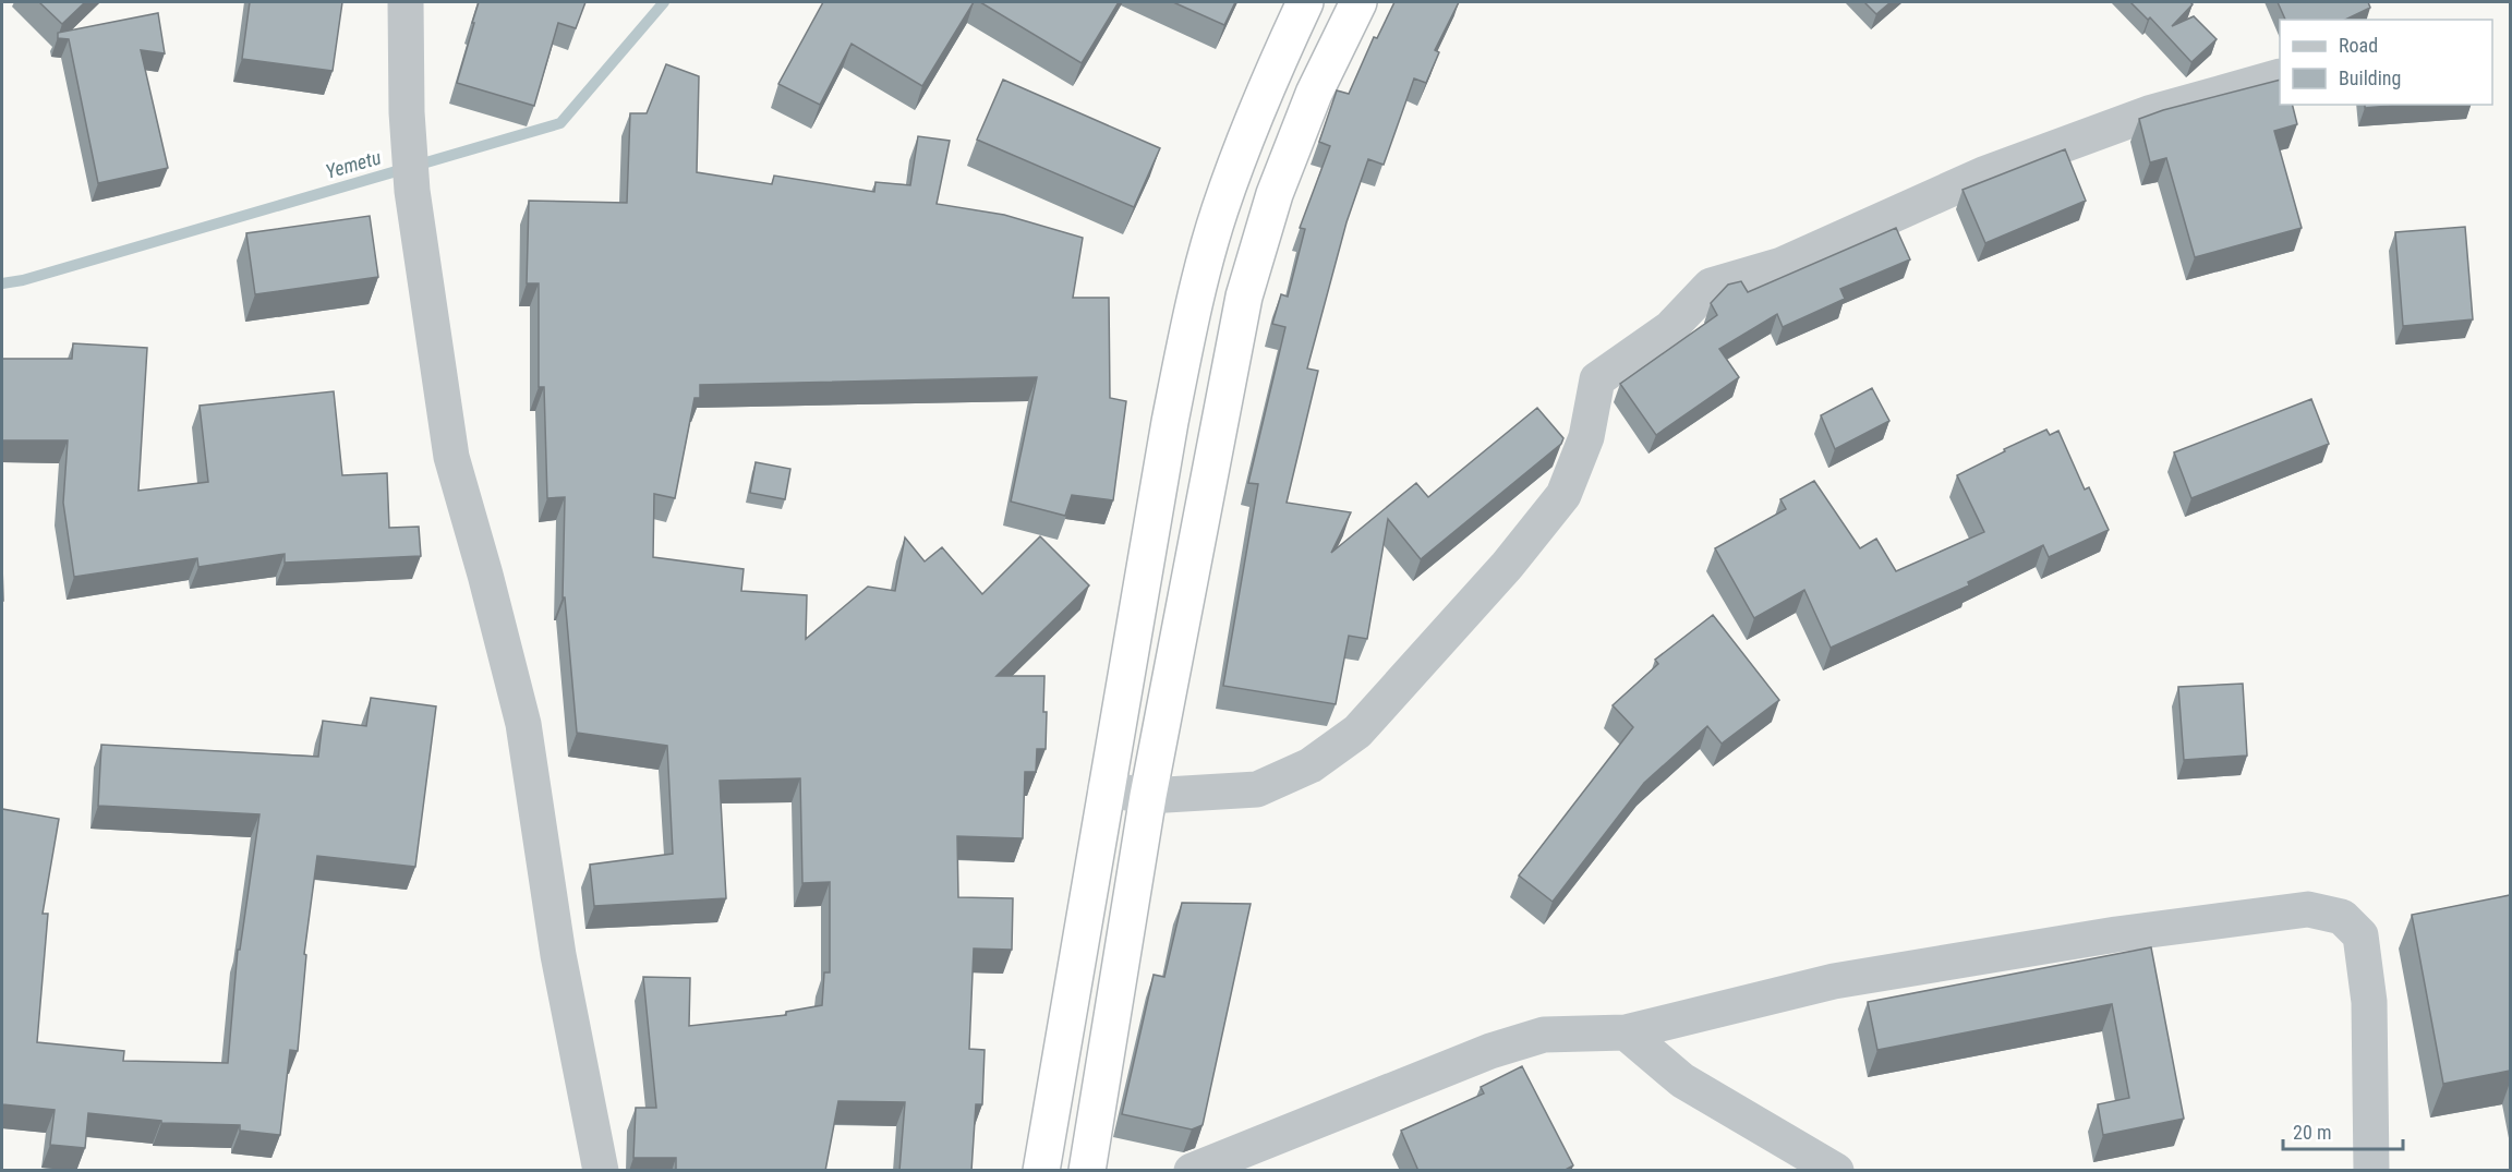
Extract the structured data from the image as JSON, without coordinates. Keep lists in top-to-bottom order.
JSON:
{
  "water": ["Yemetu"],
  "legend": ["Road", "Building"],
  "scale_bar": "20 m"
}
